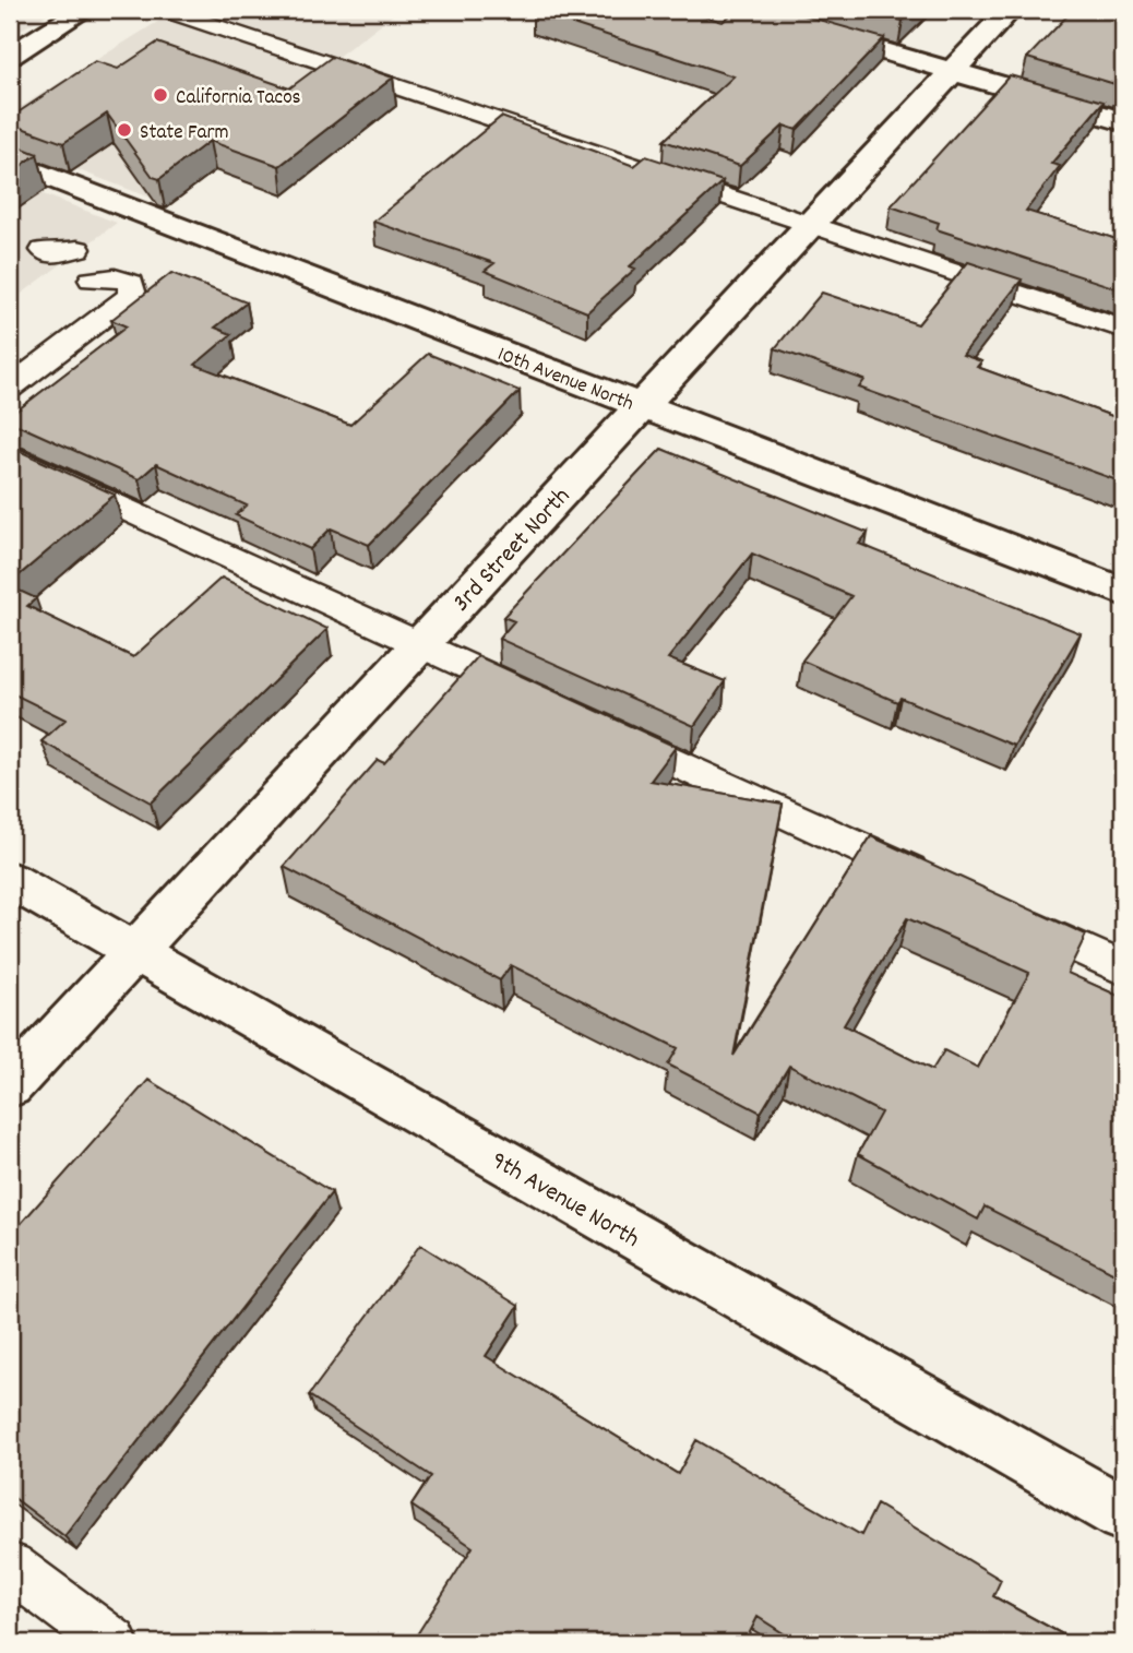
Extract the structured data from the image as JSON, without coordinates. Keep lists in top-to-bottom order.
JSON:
{
  "streets": {
    "street": ["10th Avenue North", "3rd Street North", "9th Avenue North"]
  },
  "crossings": [
    ["10th Avenue North", "3rd Street North"],
    ["3rd Street North", "9th Avenue North"]
  ],
  "places": ["California Tacos", "State Farm"]
}
